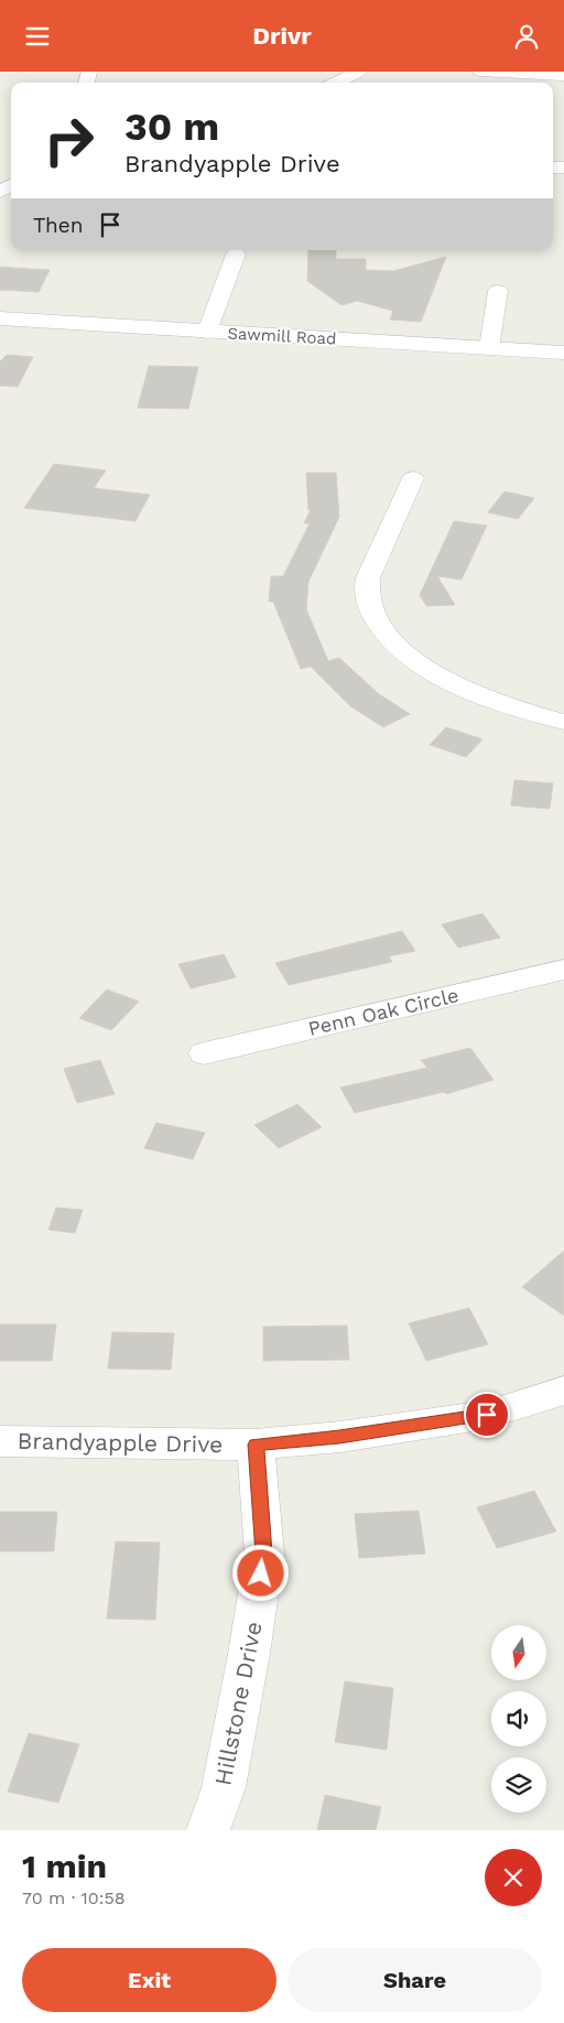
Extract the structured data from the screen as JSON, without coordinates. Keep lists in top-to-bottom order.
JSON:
{
  "streets": {
    "street": [
      "Sawmill Road",
      "Penn Oak Circle",
      "Brandyapple Drive",
      "Hillstone Drive"
    ]
  },
  "crossings": [
    ["Brandyapple Drive", "Hillstone Drive"]
  ],
  "north": "bottom",
  "page": {
    "header": "Drivr",
    "turn": ["30 m", "Brandyapple Drive"],
    "then": "Then",
    "heading": ["1 min", "70 m · 10:58"],
    "buttons": ["Exit", "Share"]
  }
}
